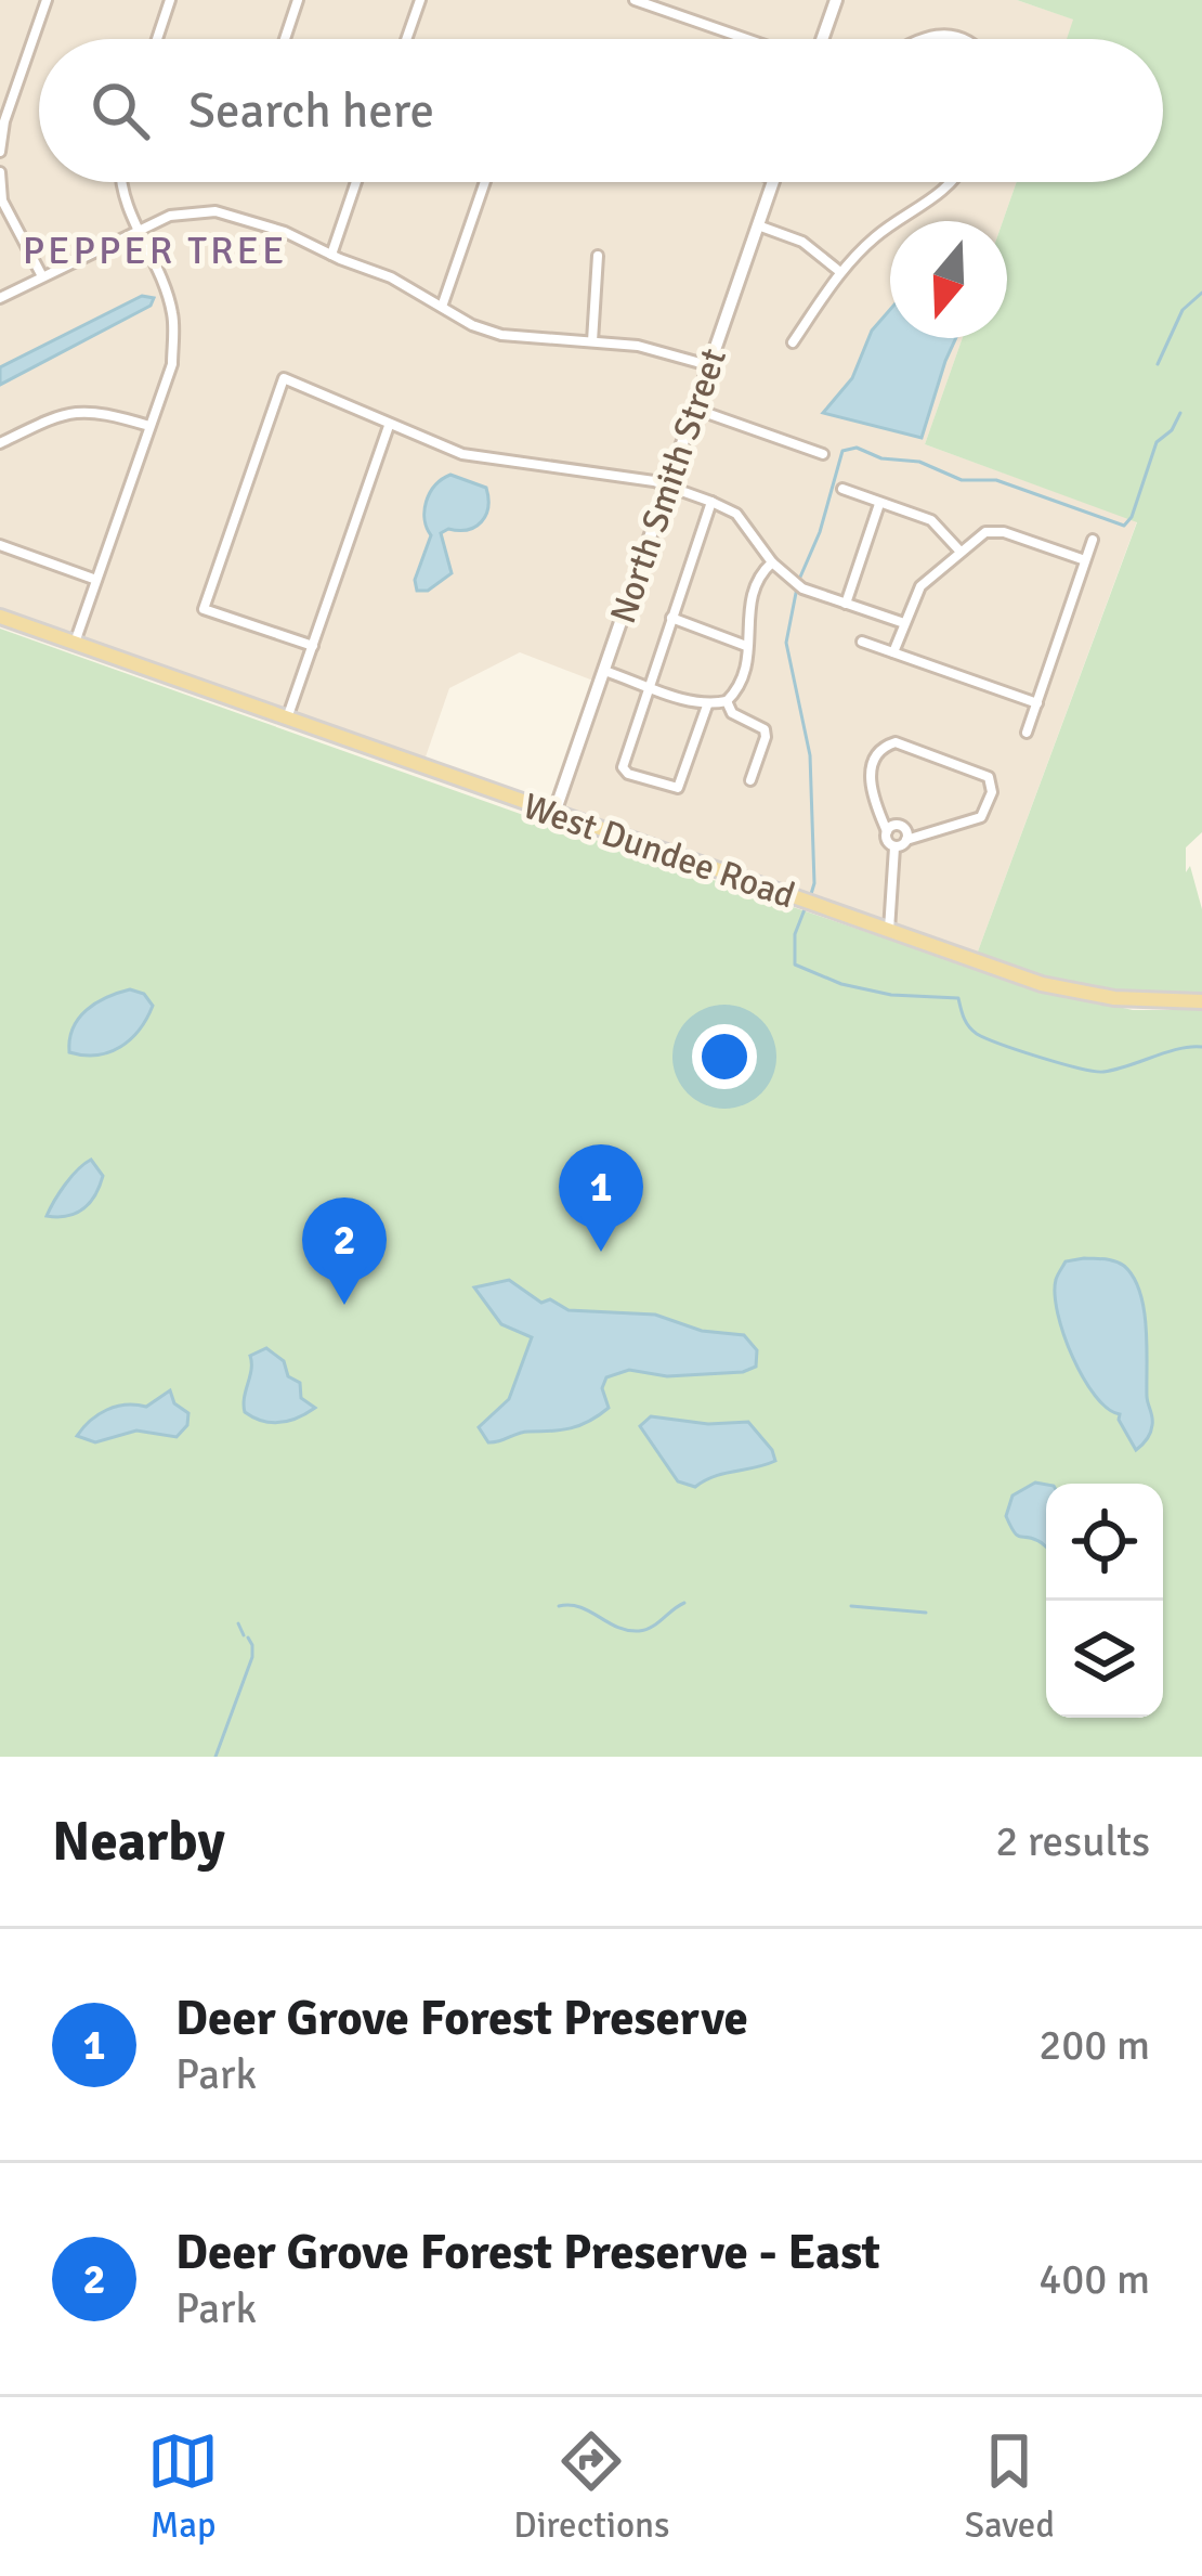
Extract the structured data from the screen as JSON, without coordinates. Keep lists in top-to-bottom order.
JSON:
{
  "streets": {
    "main road": ["West Dundee Road"],
    "street": ["North Smith Street"]
  },
  "crossings": [
    ["North Smith Street", "West Dundee Road"]
  ],
  "districts": ["PEPPER TREE"],
  "north": "bottom",
  "page": {
    "search": "Search here",
    "pins": ["1", "2"],
    "heading": ["Nearby", "2 results"],
    "list": [
      {
        "mark": "1",
        "name": "Deer Grove Forest Preserve",
        "note": "Park",
        "value": "200 m"
      },
      {
        "mark": "2",
        "name": "Deer Grove Forest Preserve - East",
        "note": "Park",
        "value": "400 m"
      }
    ],
    "nav": ["Map", "Directions", "Saved"]
  }
}
